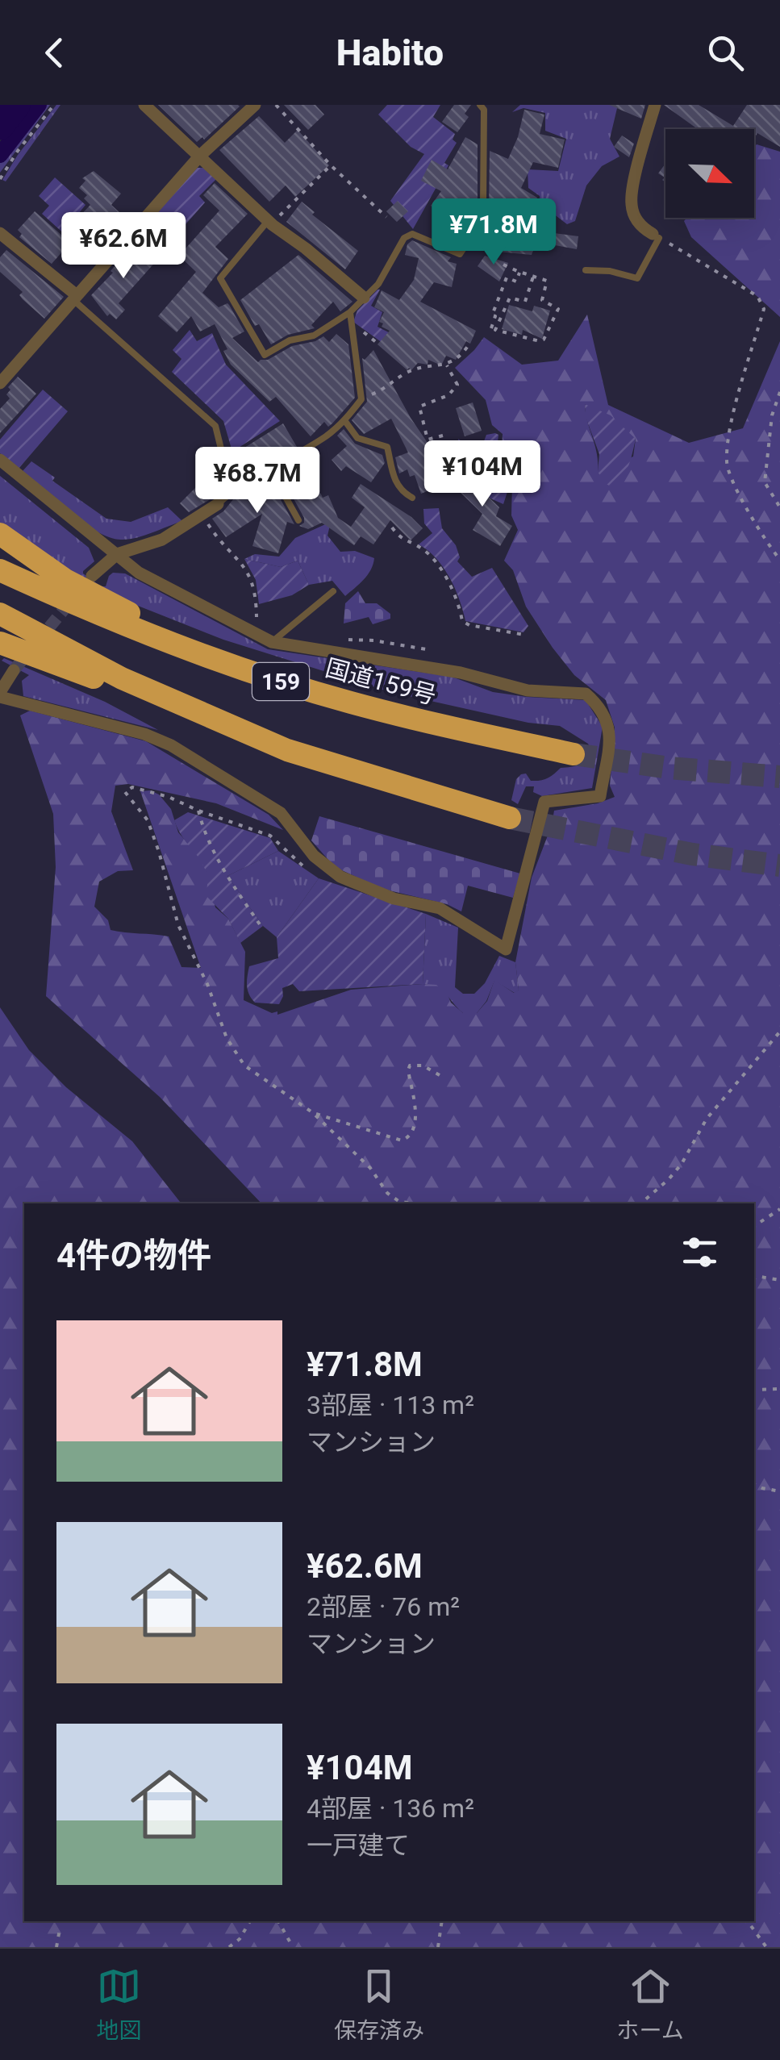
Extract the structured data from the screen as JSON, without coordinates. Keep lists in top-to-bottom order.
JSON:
{
  "streets": {
    "highway": ["159", "国道159号"]
  },
  "crossings": [
    ["159", "国道159号"]
  ],
  "north": "bottom right",
  "page": {
    "header": "Habito",
    "price": [
      "¥71.8M",
      "¥62.6M",
      "¥104M",
      "¥68.7M"
    ],
    "heading": "4件の物件",
    "list": [
      {
        "name": "¥71.8M",
        "note": "3部屋 · 113 m² · マンション"
      },
      {
        "name": "¥62.6M",
        "note": "2部屋 · 76 m² · マンション"
      },
      {
        "name": "¥104M",
        "note": "4部屋 · 136 m² · 一戸建て"
      }
    ],
    "tabs": ["地図", "保存済み", "ホーム"]
  }
}
